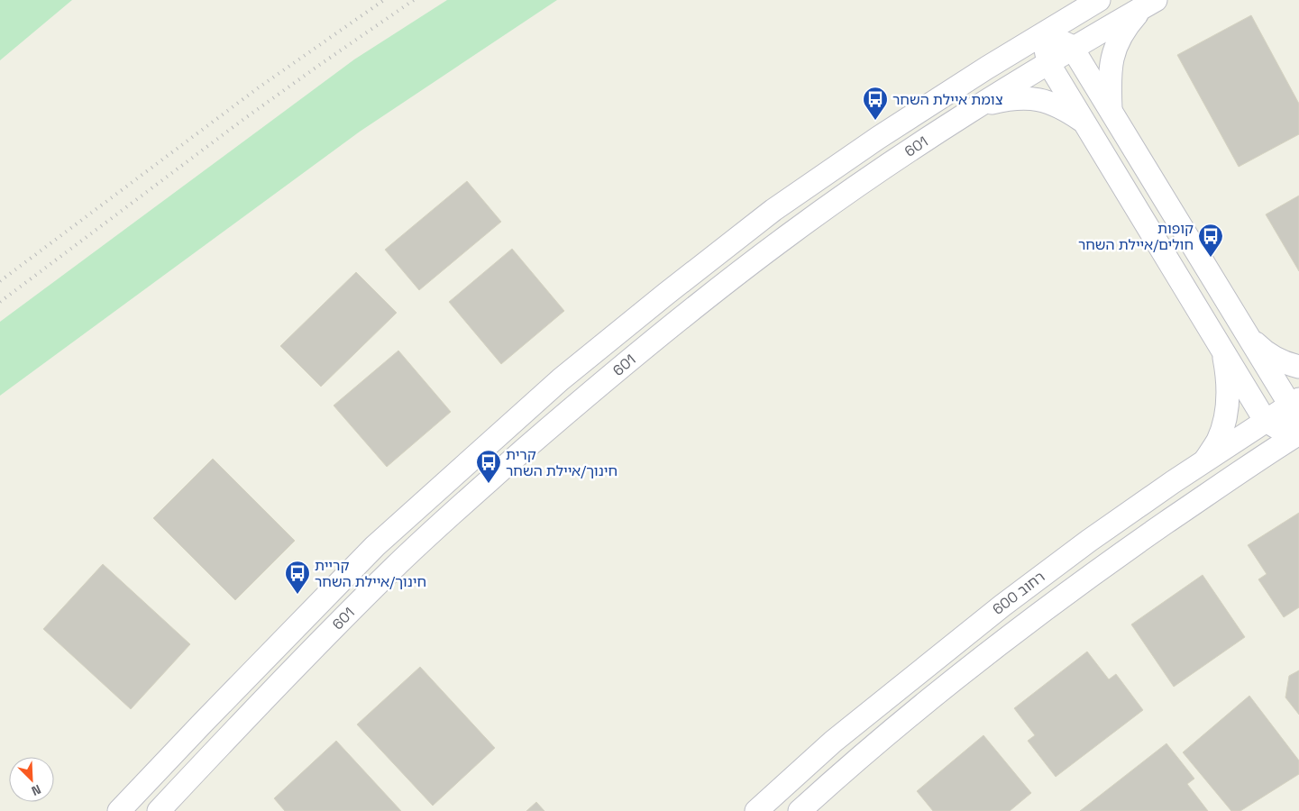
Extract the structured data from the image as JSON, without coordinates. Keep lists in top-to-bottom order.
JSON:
{
  "streets": {
    "street": ["601", "רחוב 600"]
  },
  "places": {
    "bus stop": [
      "צומת איילת השחר",
      "קופות חולים/איילת השחר",
      "קרית חינוך/איילת השחר",
      "קריית חינוך/איילת השחר"
    ]
  },
  "north": "bottom right"
}
